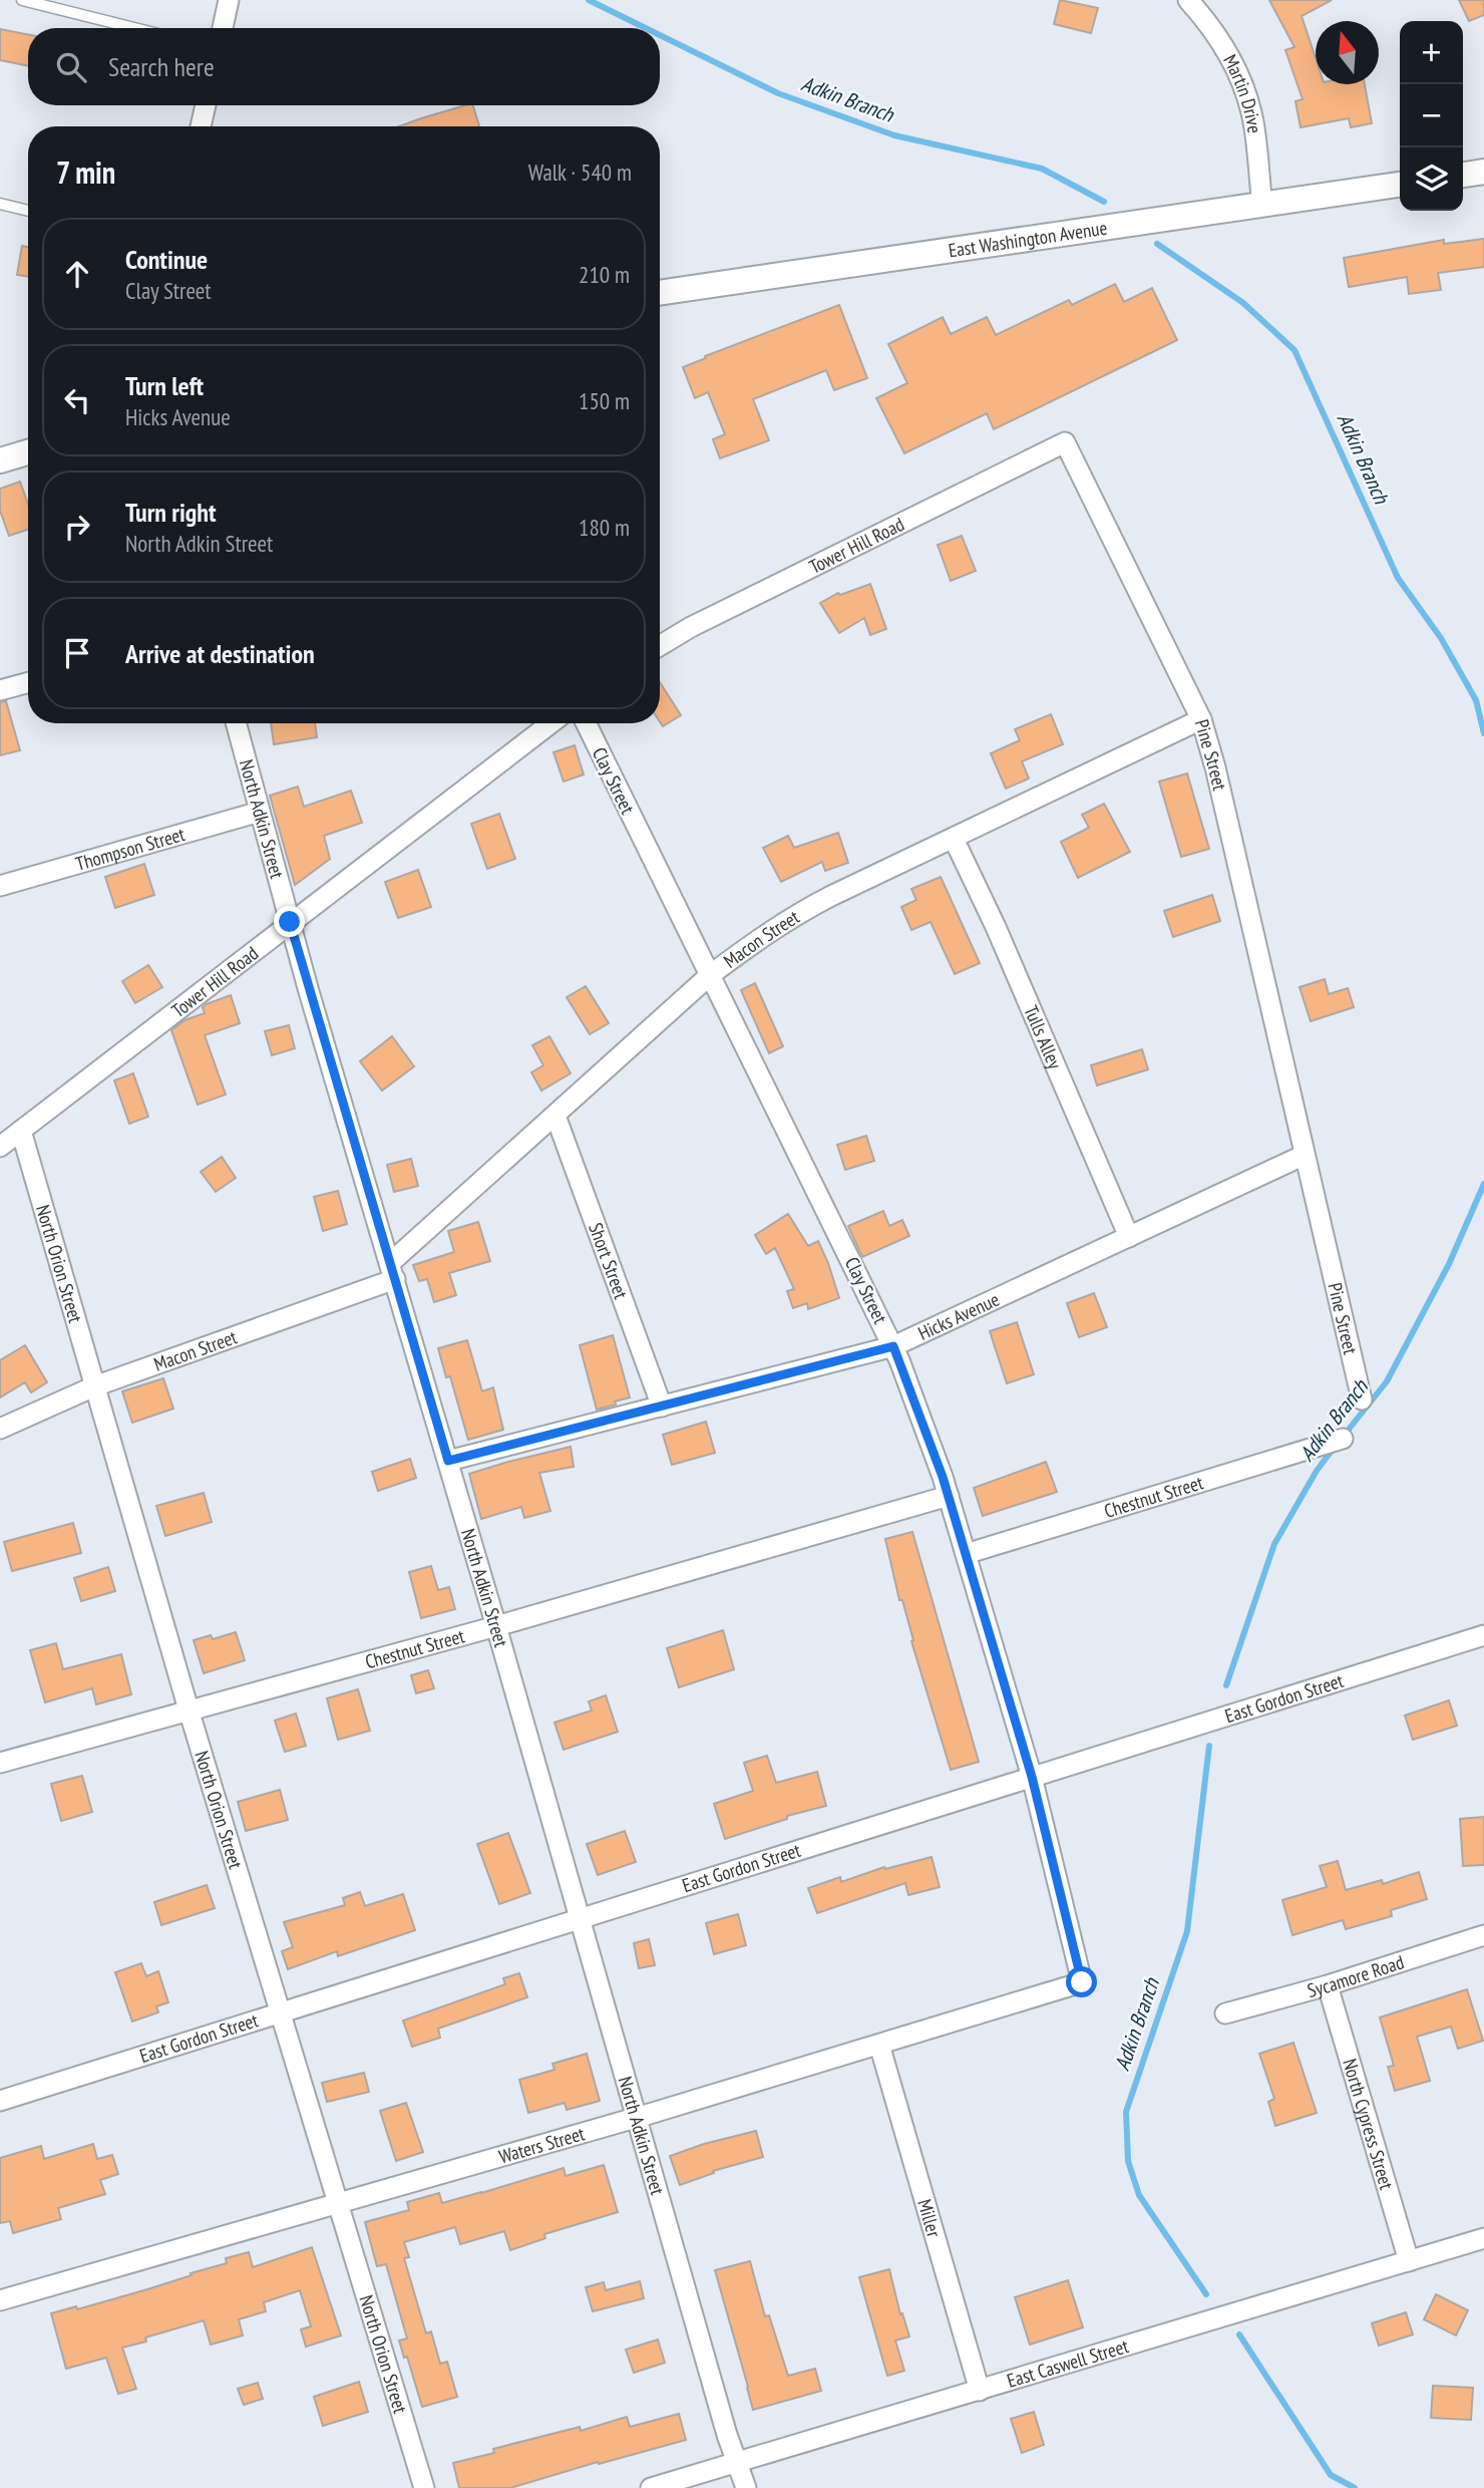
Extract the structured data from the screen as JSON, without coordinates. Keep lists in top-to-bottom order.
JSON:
{
  "streets": {
    "street": [
      "Martin Drive",
      "East Washington Avenue",
      "Tower Hill Road",
      "Pine Street",
      "Clay Street",
      "North Adkin Street",
      "Thompson Street",
      "Macon Street",
      "Tulls Alley",
      "Short Street",
      "North Orion Street",
      "Hicks Avenue",
      "Chestnut Street",
      "East Gordon Street",
      "Sycamore Road",
      "North Cypress Street",
      "Waters Street",
      "Miller",
      "East Caswell Street"
    ]
  },
  "crossings": [
    ["Martin Drive", "East Washington Avenue"],
    ["Tower Hill Road", "Pine Street"],
    ["Tower Hill Road", "North Adkin Street"],
    ["Tower Hill Road", "North Orion Street"],
    ["Pine Street", "Macon Street"],
    ["Pine Street", "Hicks Avenue"],
    ["Clay Street", "Macon Street"],
    ["Clay Street", "Hicks Avenue"],
    ["Clay Street", "Chestnut Street"],
    ["Clay Street", "East Gordon Street"],
    ["Clay Street", "Waters Street"],
    ["North Adkin Street", "Thompson Street"],
    ["North Adkin Street", "Macon Street"],
    ["North Adkin Street", "Hicks Avenue"],
    ["North Adkin Street", "Chestnut Street"],
    ["North Adkin Street", "East Gordon Street"],
    ["North Adkin Street", "Waters Street"],
    ["North Adkin Street", "East Caswell Street"],
    ["Macon Street", "Tulls Alley"],
    ["Macon Street", "Short Street"],
    ["Macon Street", "North Orion Street"],
    ["Tulls Alley", "Hicks Avenue"],
    ["Short Street", "Hicks Avenue"],
    ["North Orion Street", "Chestnut Street"],
    ["North Orion Street", "East Gordon Street"],
    ["North Orion Street", "Waters Street"],
    ["Sycamore Road", "North Cypress Street"],
    ["North Cypress Street", "East Caswell Street"],
    ["Waters Street", "Miller"],
    ["Miller", "East Caswell Street"]
  ],
  "water": ["Adkin Branch"],
  "north": "top",
  "page": {
    "map_buttons": ["+", "−"],
    "search": "Search here",
    "heading": ["7 min", "Walk · 540 m"],
    "list": [
      ["Continue", "Clay Street", "210 m"],
      ["Turn left", "Hicks Avenue", "150 m"],
      ["Turn right", "North Adkin Street", "180 m"],
      "Arrive at destination"
    ]
  }
}
